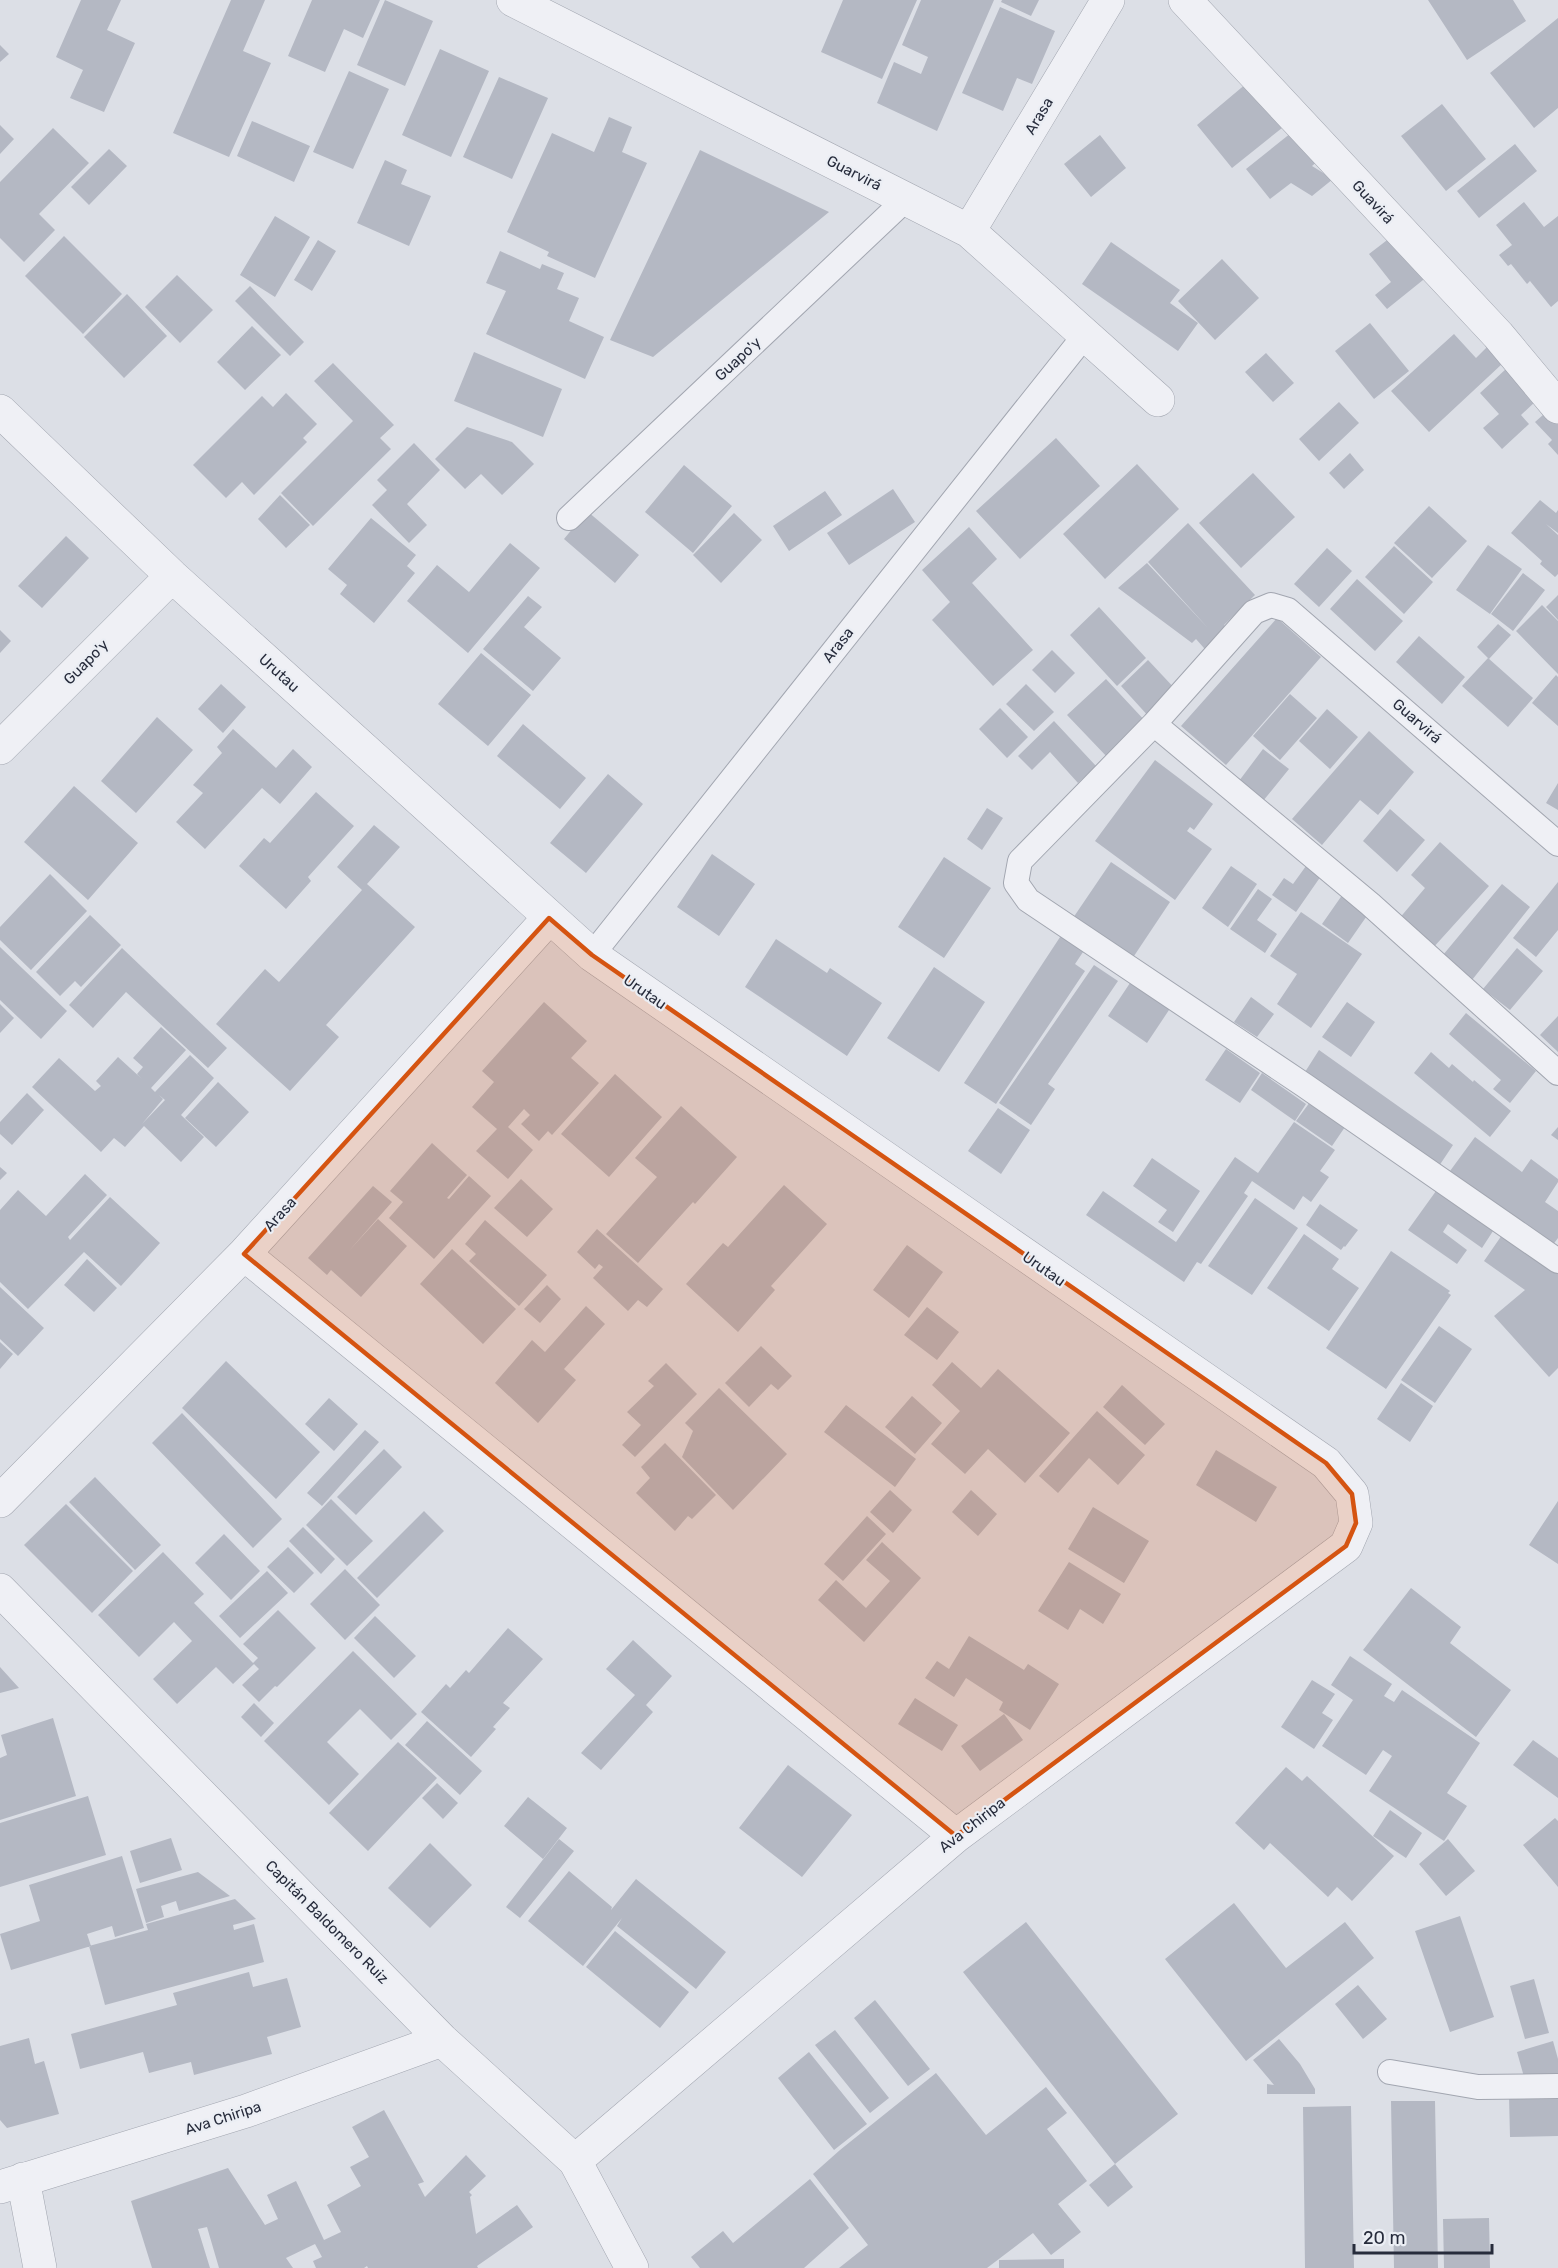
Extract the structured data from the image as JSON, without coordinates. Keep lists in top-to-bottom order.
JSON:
{
  "streets": {
    "street": [
      "Arasa",
      "Guarvirá",
      "Guavirá",
      "Guapo'y",
      "Urutau",
      "Ava Chiripa",
      "Capitán Baldomero Ruiz"
    ]
  },
  "crossings": [
    ["Arasa", "Guarvirá"],
    ["Arasa", "Urutau"],
    ["Guarvirá", "Guapo'y"],
    ["Guapo'y", "Urutau"],
    ["Urutau", "Ava Chiripa"],
    ["Ava Chiripa", "Capitán Baldomero Ruiz"]
  ],
  "scale_bar": "20 m"
}
